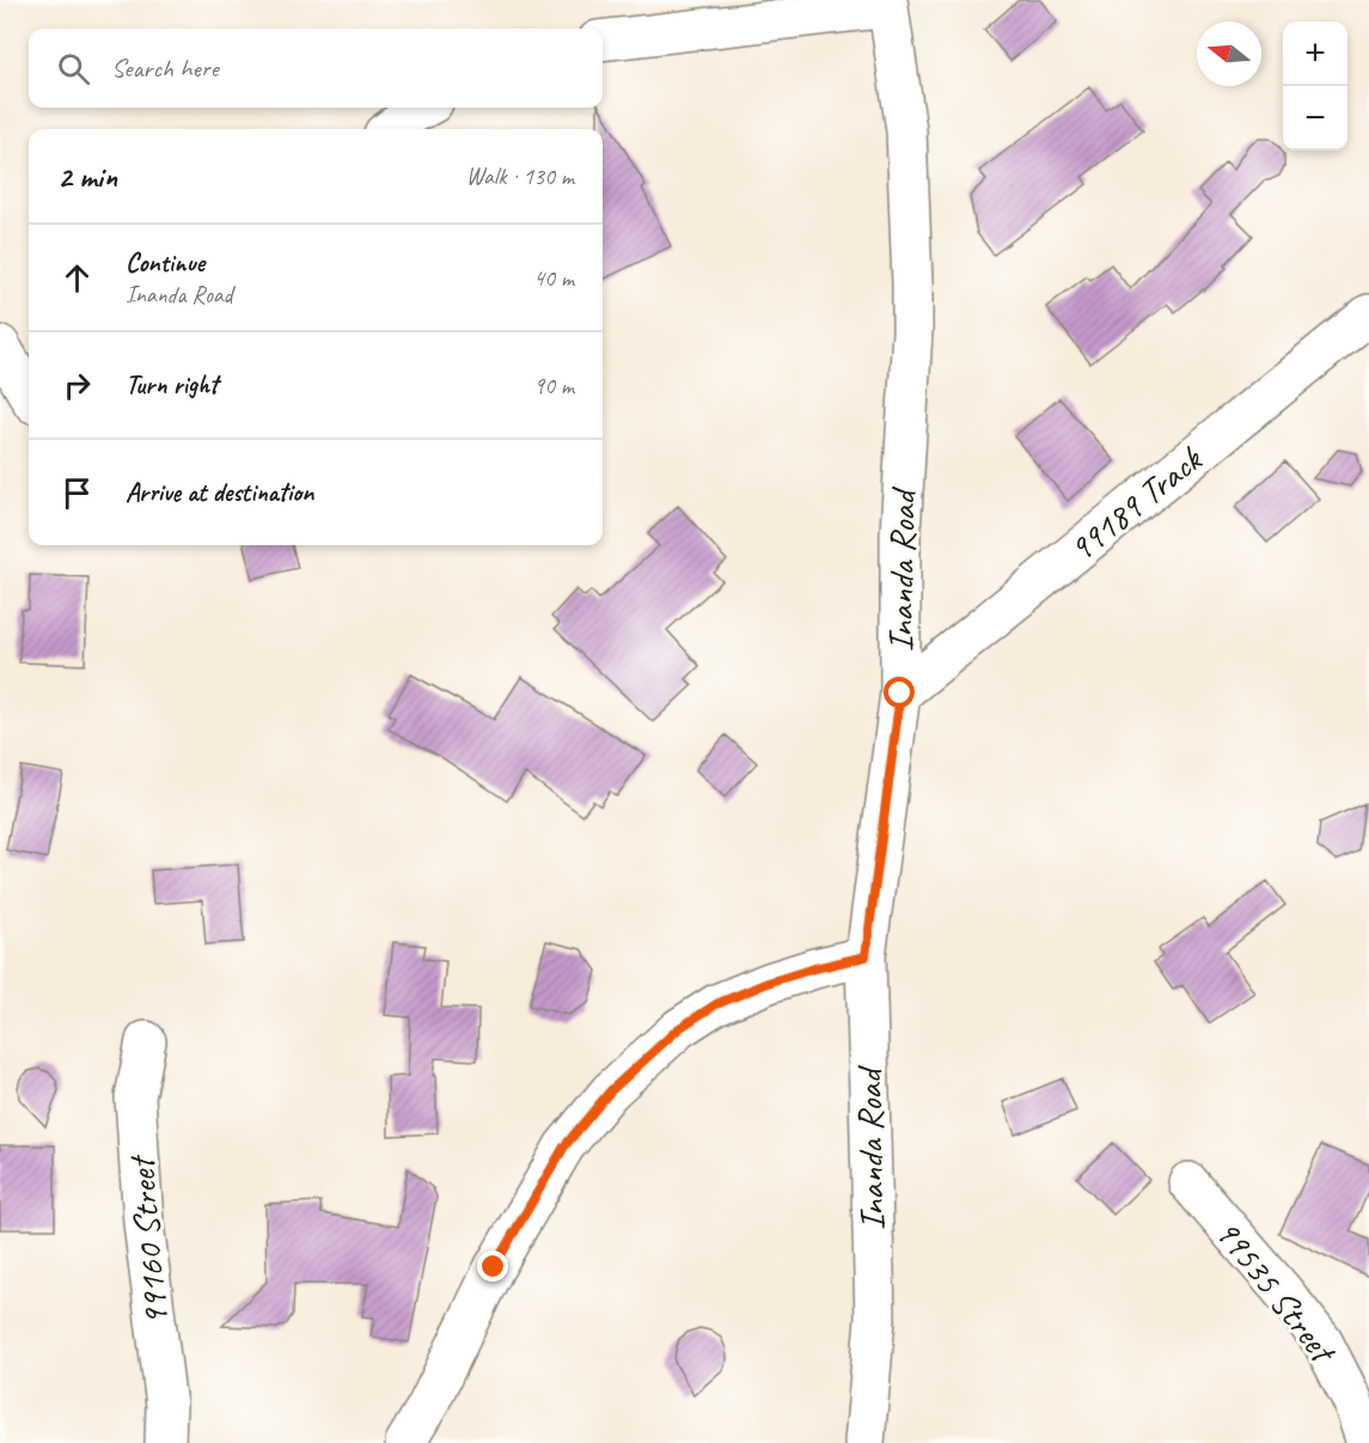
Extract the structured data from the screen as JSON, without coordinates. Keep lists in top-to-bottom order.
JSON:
{
  "streets": {
    "street": [
      "99189 Track",
      "Inanda Road",
      "99160 Street",
      "99535 Street"
    ]
  },
  "crossings": [
    ["99189 Track", "Inanda Road"]
  ],
  "north": "left",
  "page": {
    "map_buttons": ["+", "−"],
    "search": "Search here",
    "heading": ["2 min", "Walk · 130 m"],
    "list": [
      ["Continue", "Inanda Road", "40 m"],
      ["Turn right", "90 m"],
      "Arrive at destination"
    ]
  }
}
